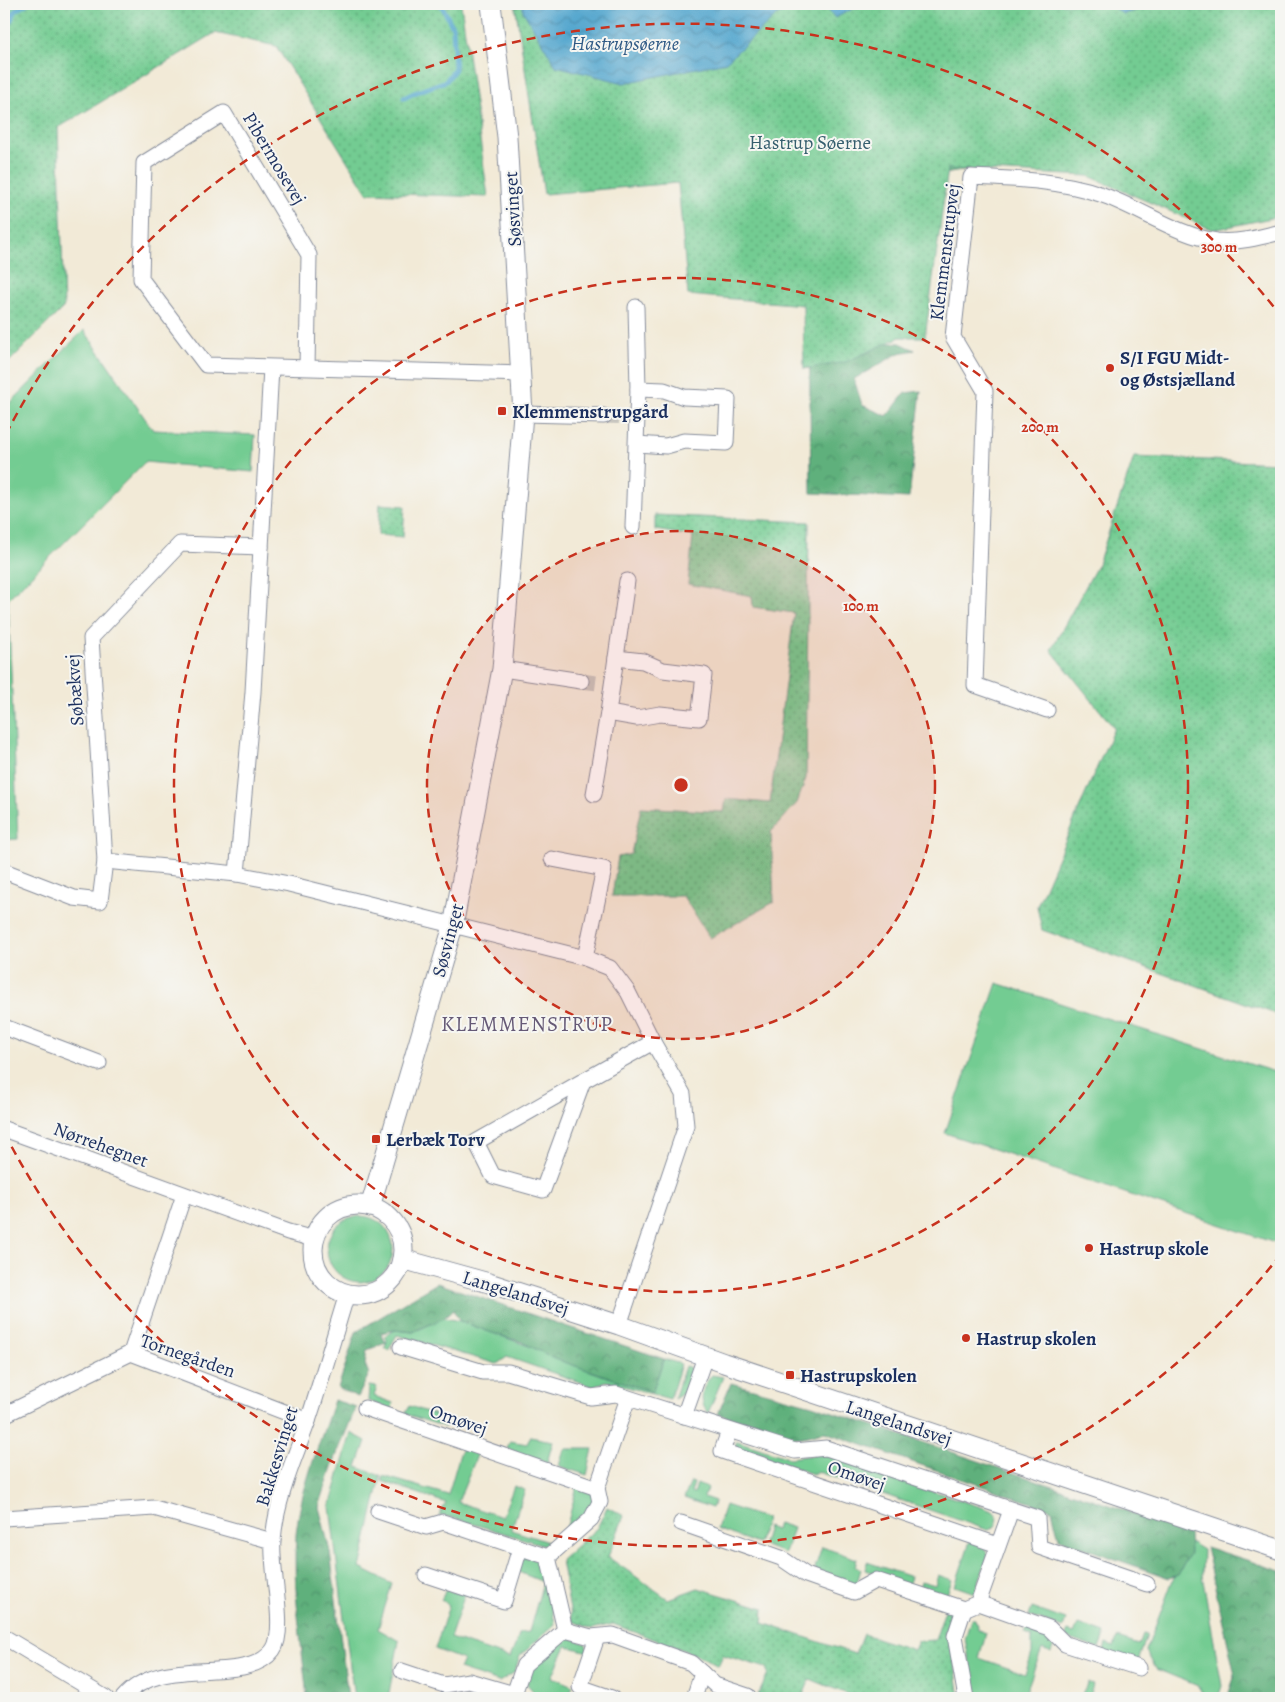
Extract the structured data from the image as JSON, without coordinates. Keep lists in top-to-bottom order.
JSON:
{
  "streets": {
    "street": [
      "Pibermosevej",
      "Søsvinget",
      "Klemmenstrupvej",
      "Søbækvej",
      "Nørrehegnet",
      "Langelandsvej",
      "Tornegården",
      "Omøvej",
      "Bakkesvinget"
    ]
  },
  "crossings": [
    ["Pibermosevej", "Søsvinget"],
    ["Søsvinget", "Nørrehegnet"],
    ["Søsvinget", "Langelandsvej"],
    ["Søsvinget", "Bakkesvinget"],
    ["Nørrehegnet", "Langelandsvej"],
    ["Nørrehegnet", "Bakkesvinget"],
    ["Langelandsvej", "Bakkesvinget"],
    ["Tornegården", "Bakkesvinget"]
  ],
  "districts": ["KLEMMENSTRUP"],
  "water": ["Hastrupsøerne"],
  "parks": ["Hastrup Søerne"],
  "places": {
    "other": ["S/I FGU Midt- og Østsjælland", "Hastrup skole", "Hastrup skolen"],
    "transit": ["Klemmenstrupgård", "Lerbæk Torv", "Hastrupskolen"]
  },
  "rings": ["300 m", "200 m", "100 m"]
}
